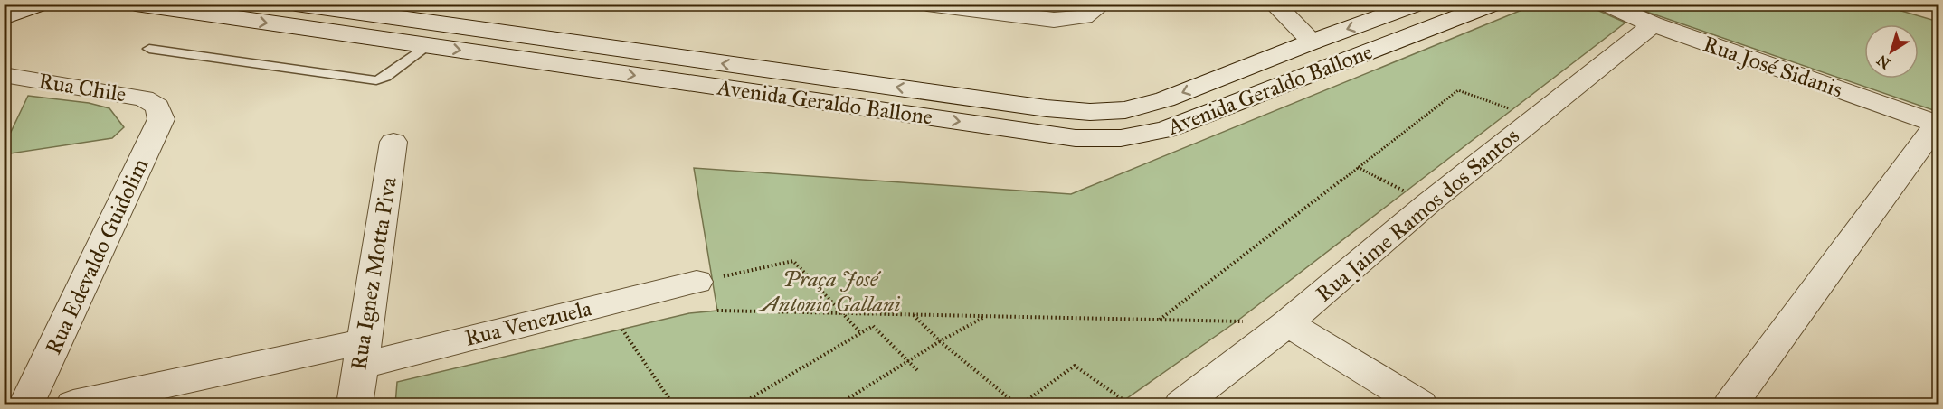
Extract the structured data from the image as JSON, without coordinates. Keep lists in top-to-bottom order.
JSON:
{
  "streets": {
    "street": [
      "Rua José Sidanis",
      "Rua Chile",
      "Avenida Geraldo Ballone",
      "Rua Jaime Ramos dos Santos",
      "Rua Edevaldo Guidolim",
      "Rua Ignez Motta Piva",
      "Rua Venezuela"
    ]
  },
  "crossings": [
    ["Rua José Sidanis", "Rua Jaime Ramos dos Santos"],
    ["Rua Chile", "Rua Edevaldo Guidolim"],
    ["Rua Ignez Motta Piva", "Rua Venezuela"]
  ],
  "parks": ["Praça José Antonio Gallani"],
  "north": "bottom left"
}
